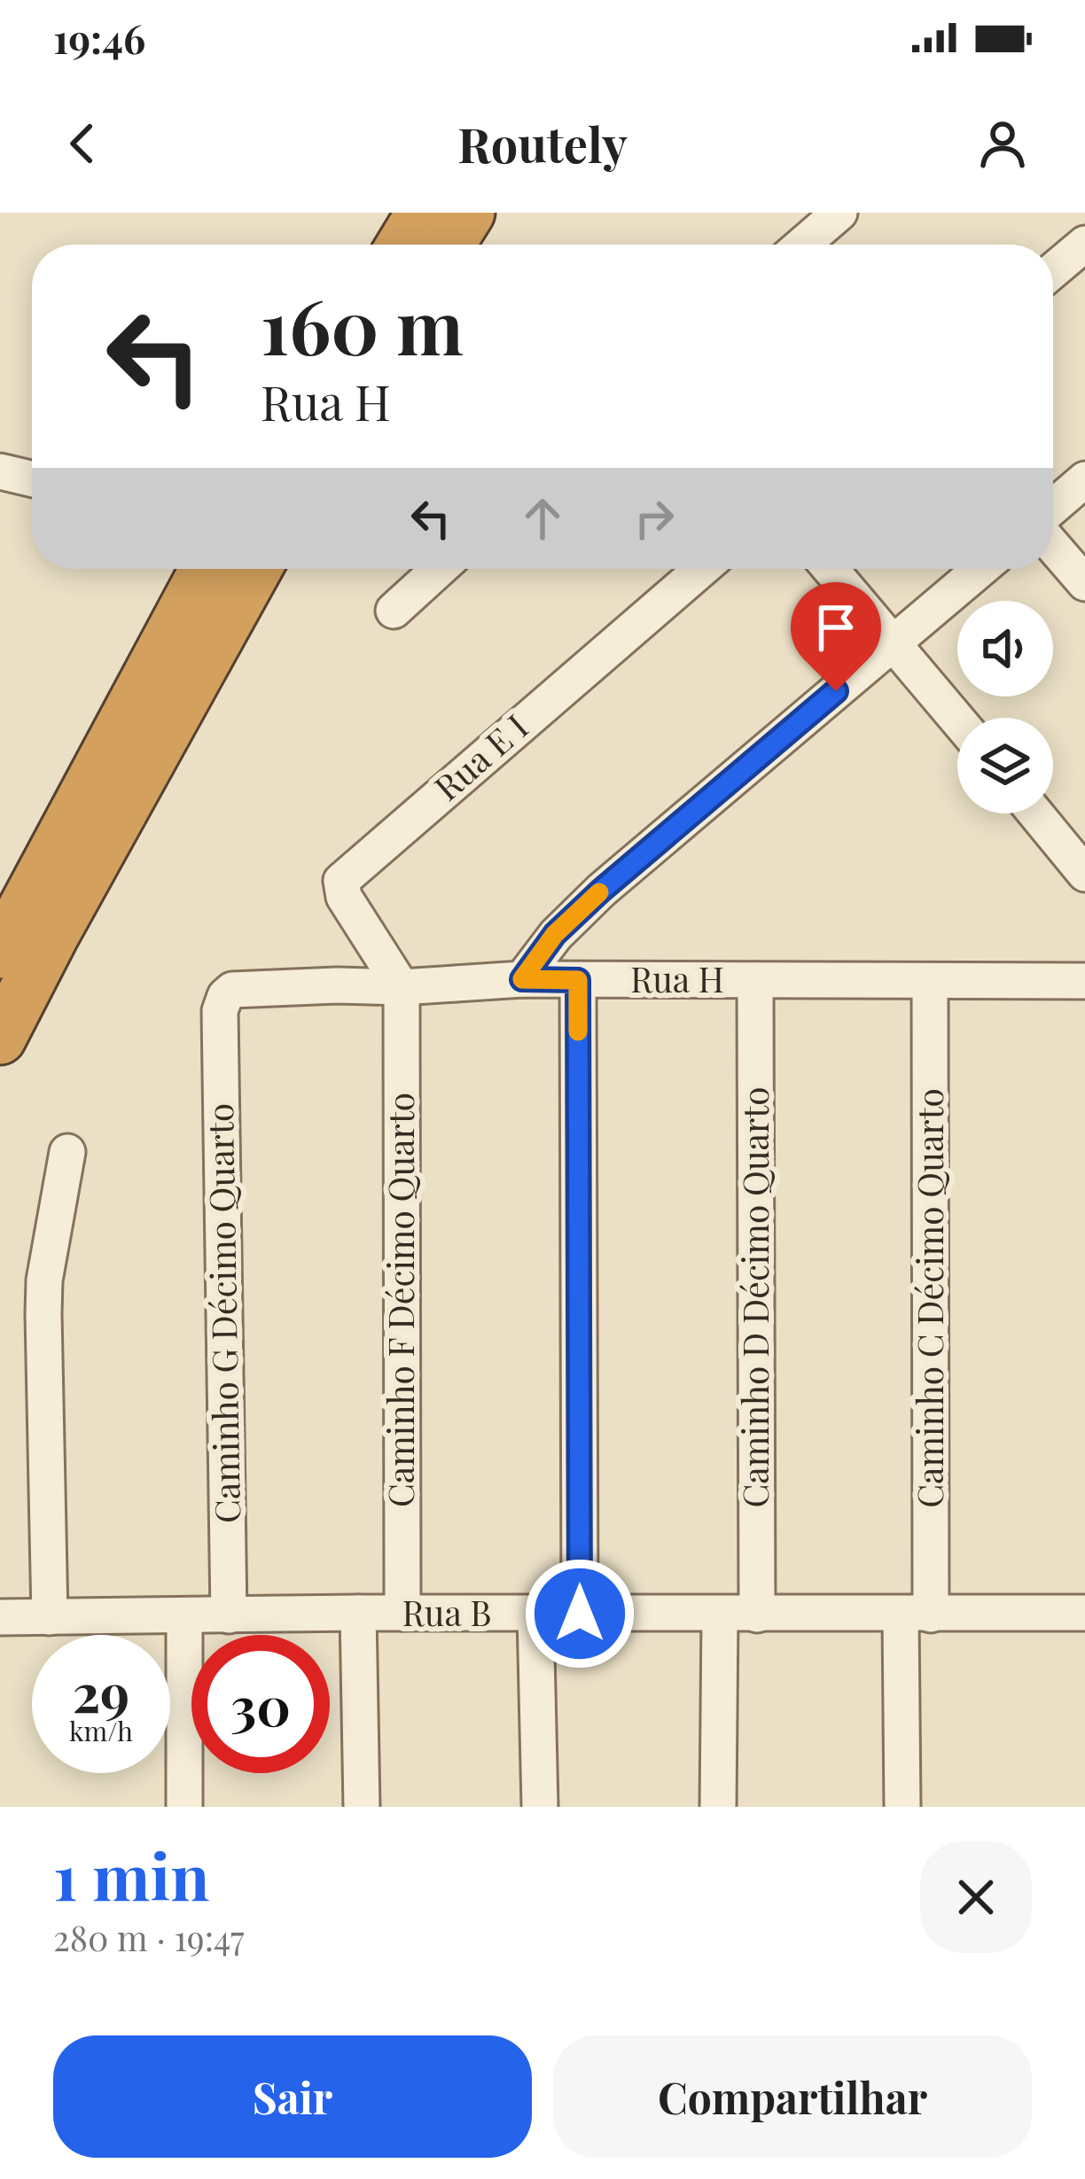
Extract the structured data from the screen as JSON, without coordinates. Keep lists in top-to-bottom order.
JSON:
{
  "streets": {
    "street": [
      "Rua E I",
      "Rua H",
      "Caminho D Décimo Quarto",
      "Caminho C Décimo Quarto",
      "Caminho F Décimo Quarto",
      "Caminho G Décimo Quarto",
      "Rua B"
    ]
  },
  "crossings": [
    ["Rua E I", "Rua H"],
    ["Rua E I", "Caminho F Décimo Quarto"],
    ["Rua H", "Caminho D Décimo Quarto"],
    ["Rua H", "Caminho C Décimo Quarto"],
    ["Rua H", "Caminho F Décimo Quarto"],
    ["Rua H", "Caminho G Décimo Quarto"],
    ["Caminho D Décimo Quarto", "Rua B"],
    ["Caminho C Décimo Quarto", "Rua B"],
    ["Caminho F Décimo Quarto", "Rua B"],
    ["Caminho G Décimo Quarto", "Rua B"]
  ],
  "page": {
    "status": "19:46",
    "header": "Routely",
    "turn": ["160 m", "Rua H"],
    "speed": "29 km/h",
    "limit": "30",
    "heading": ["1 min", "280 m · 19:47"],
    "buttons": ["Sair", "Compartilhar"]
  }
}
